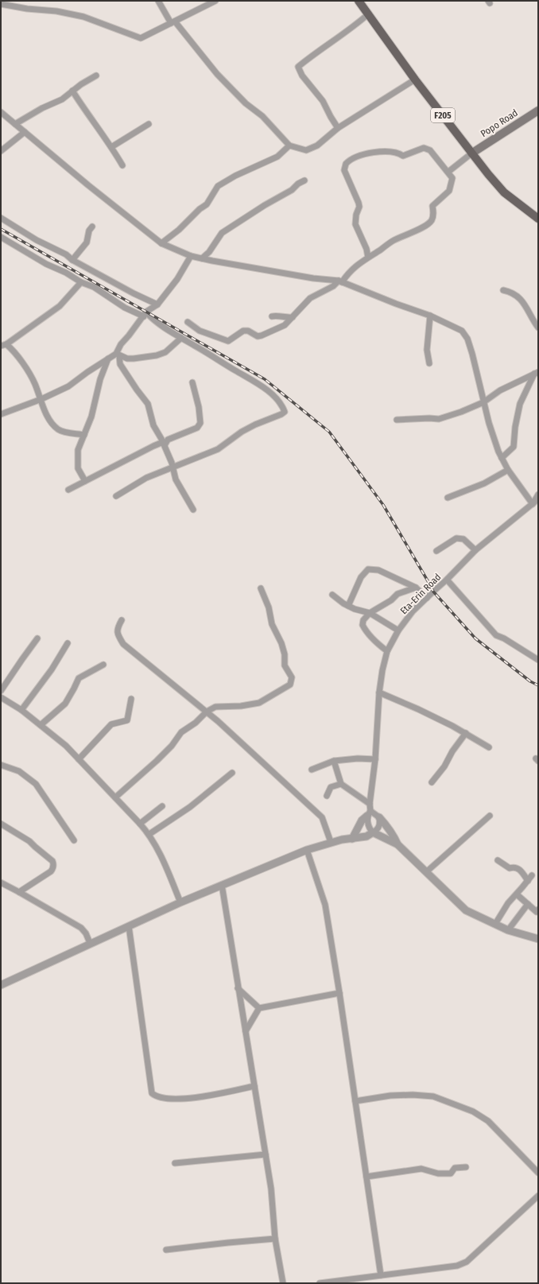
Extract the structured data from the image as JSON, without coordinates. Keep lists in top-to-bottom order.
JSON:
{
  "streets": {
    "main road": ["F205", "Popo Road"],
    "street": ["Eta-Erin Road"]
  },
  "crossings": [
    ["F205", "Popo Road"]
  ]
}
